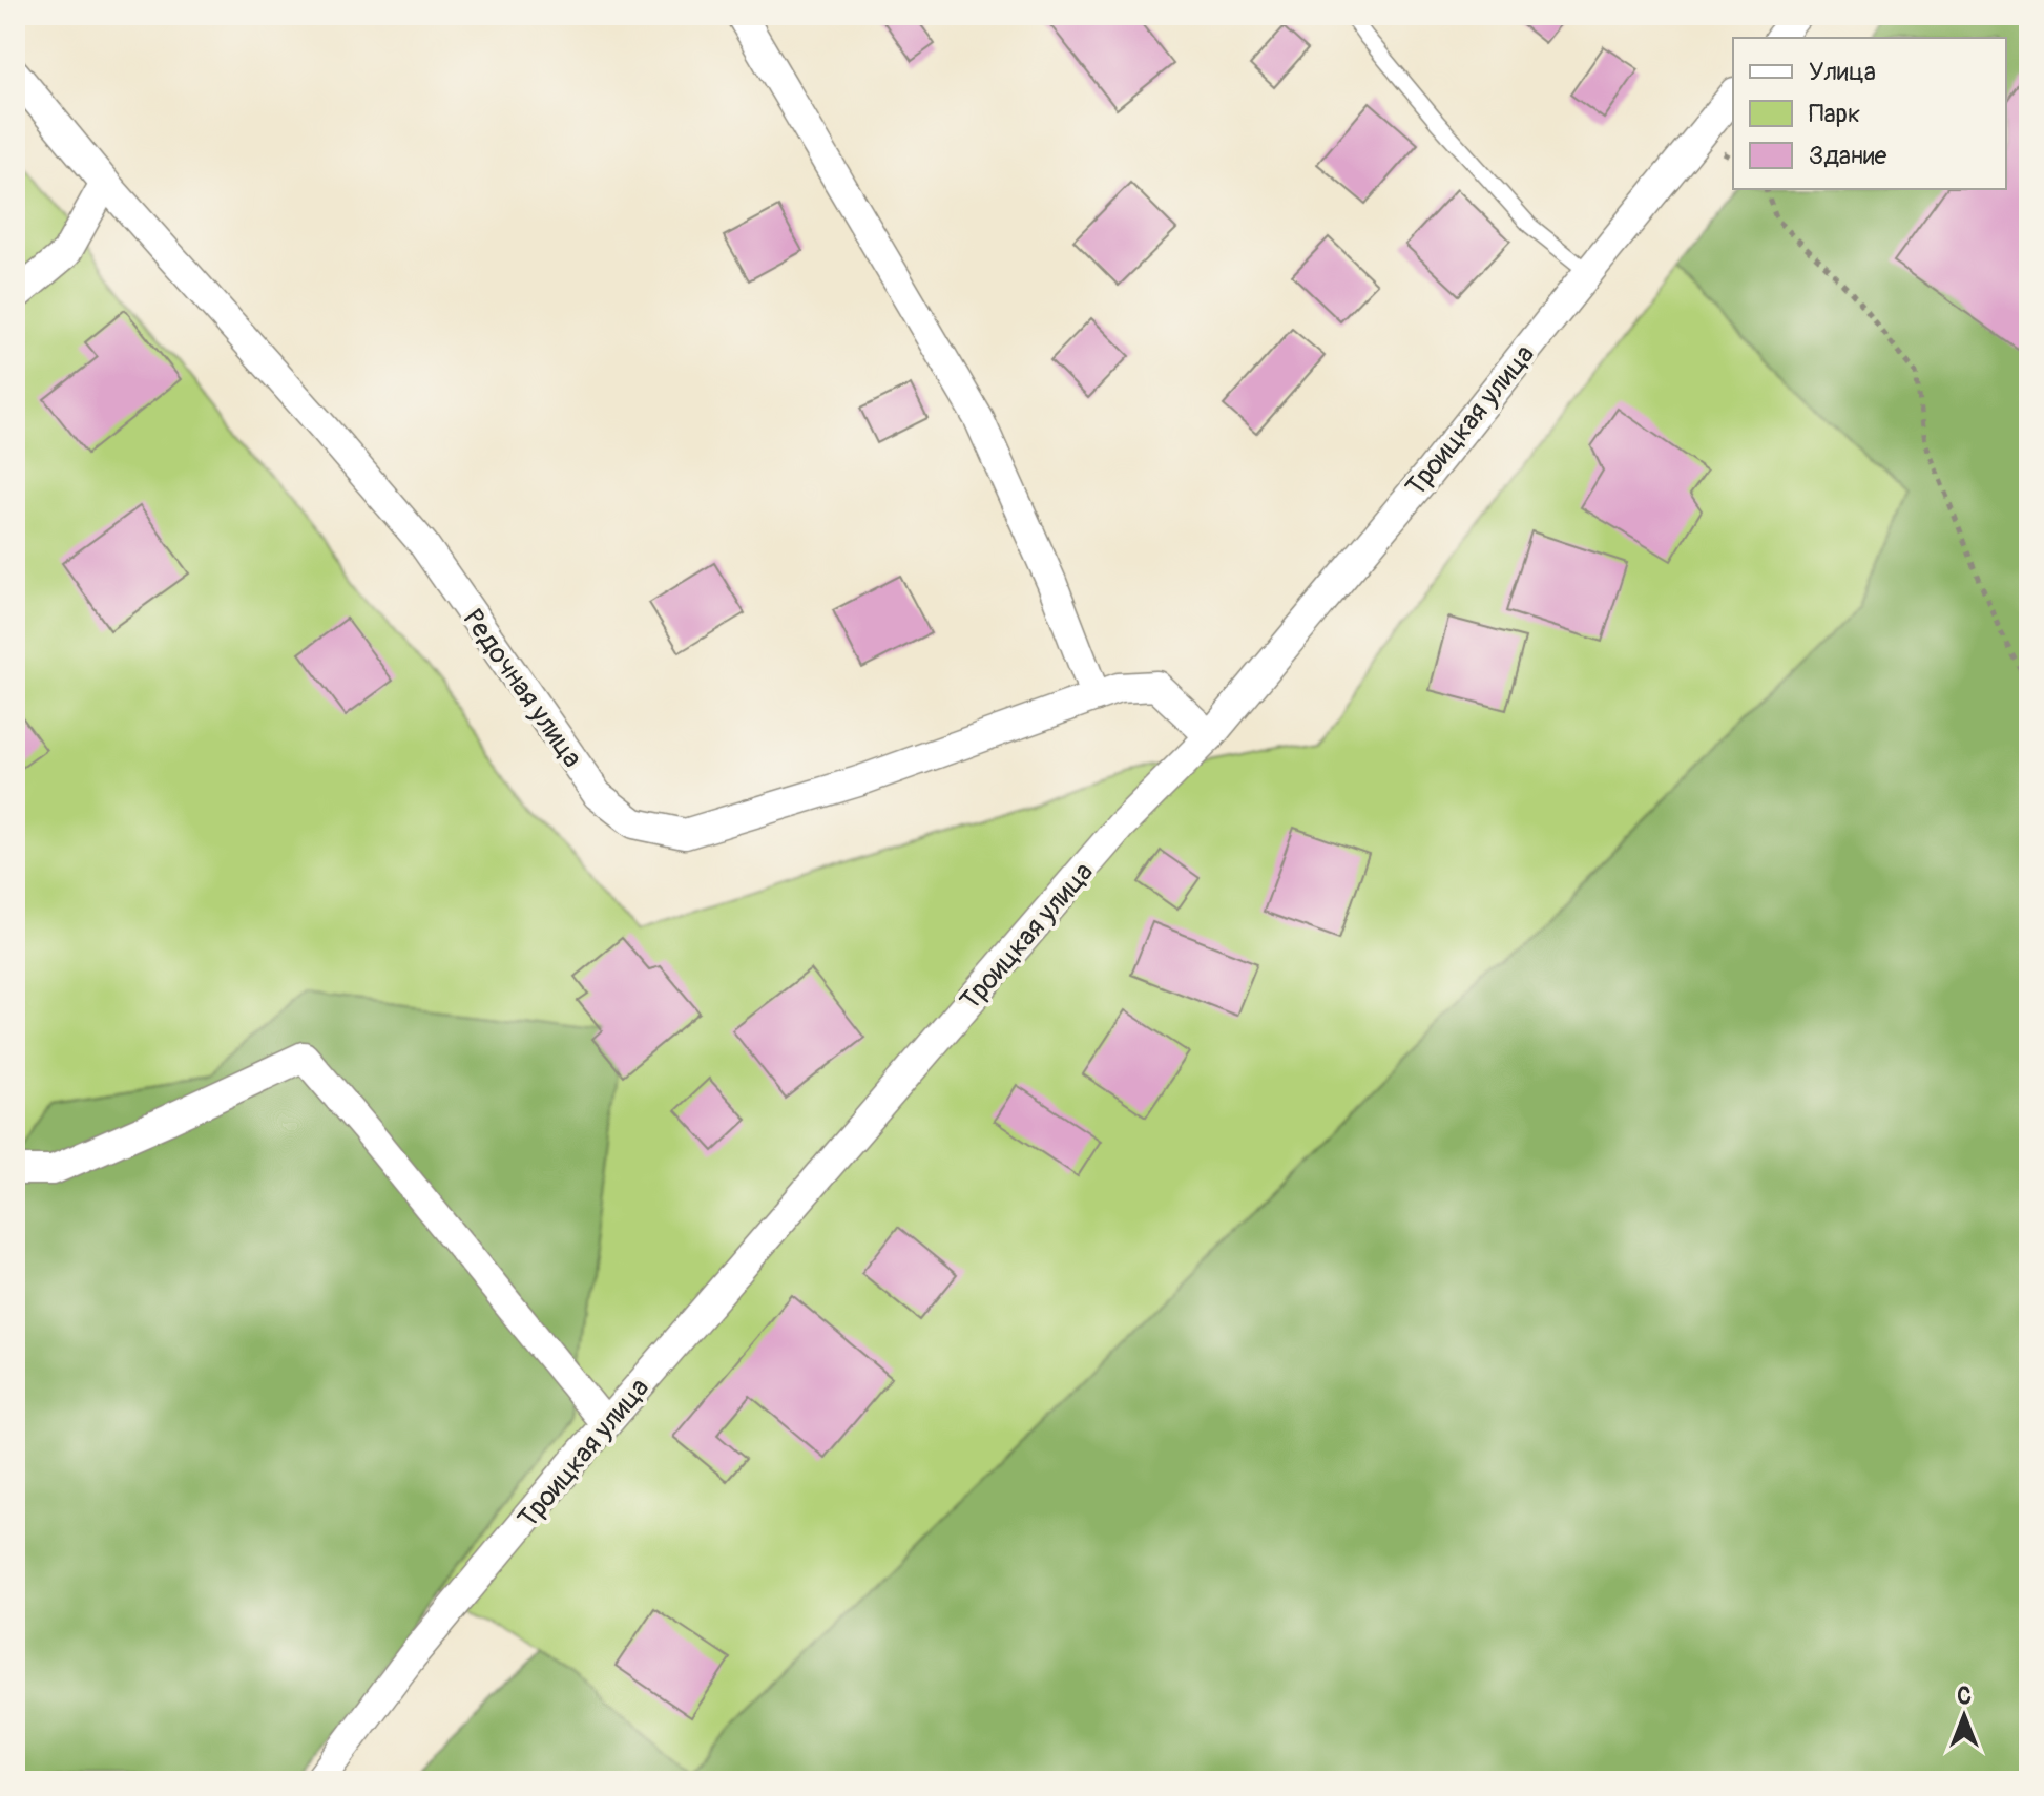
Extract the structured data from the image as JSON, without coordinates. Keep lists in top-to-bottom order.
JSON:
{
  "streets": {
    "street": ["Троицкая улица", "Редочная улица"]
  },
  "crossings": [
    ["Троицкая улица", "Редочная улица"]
  ],
  "legend": ["Улица", "Парк", "Здание"],
  "north": "top"
}
